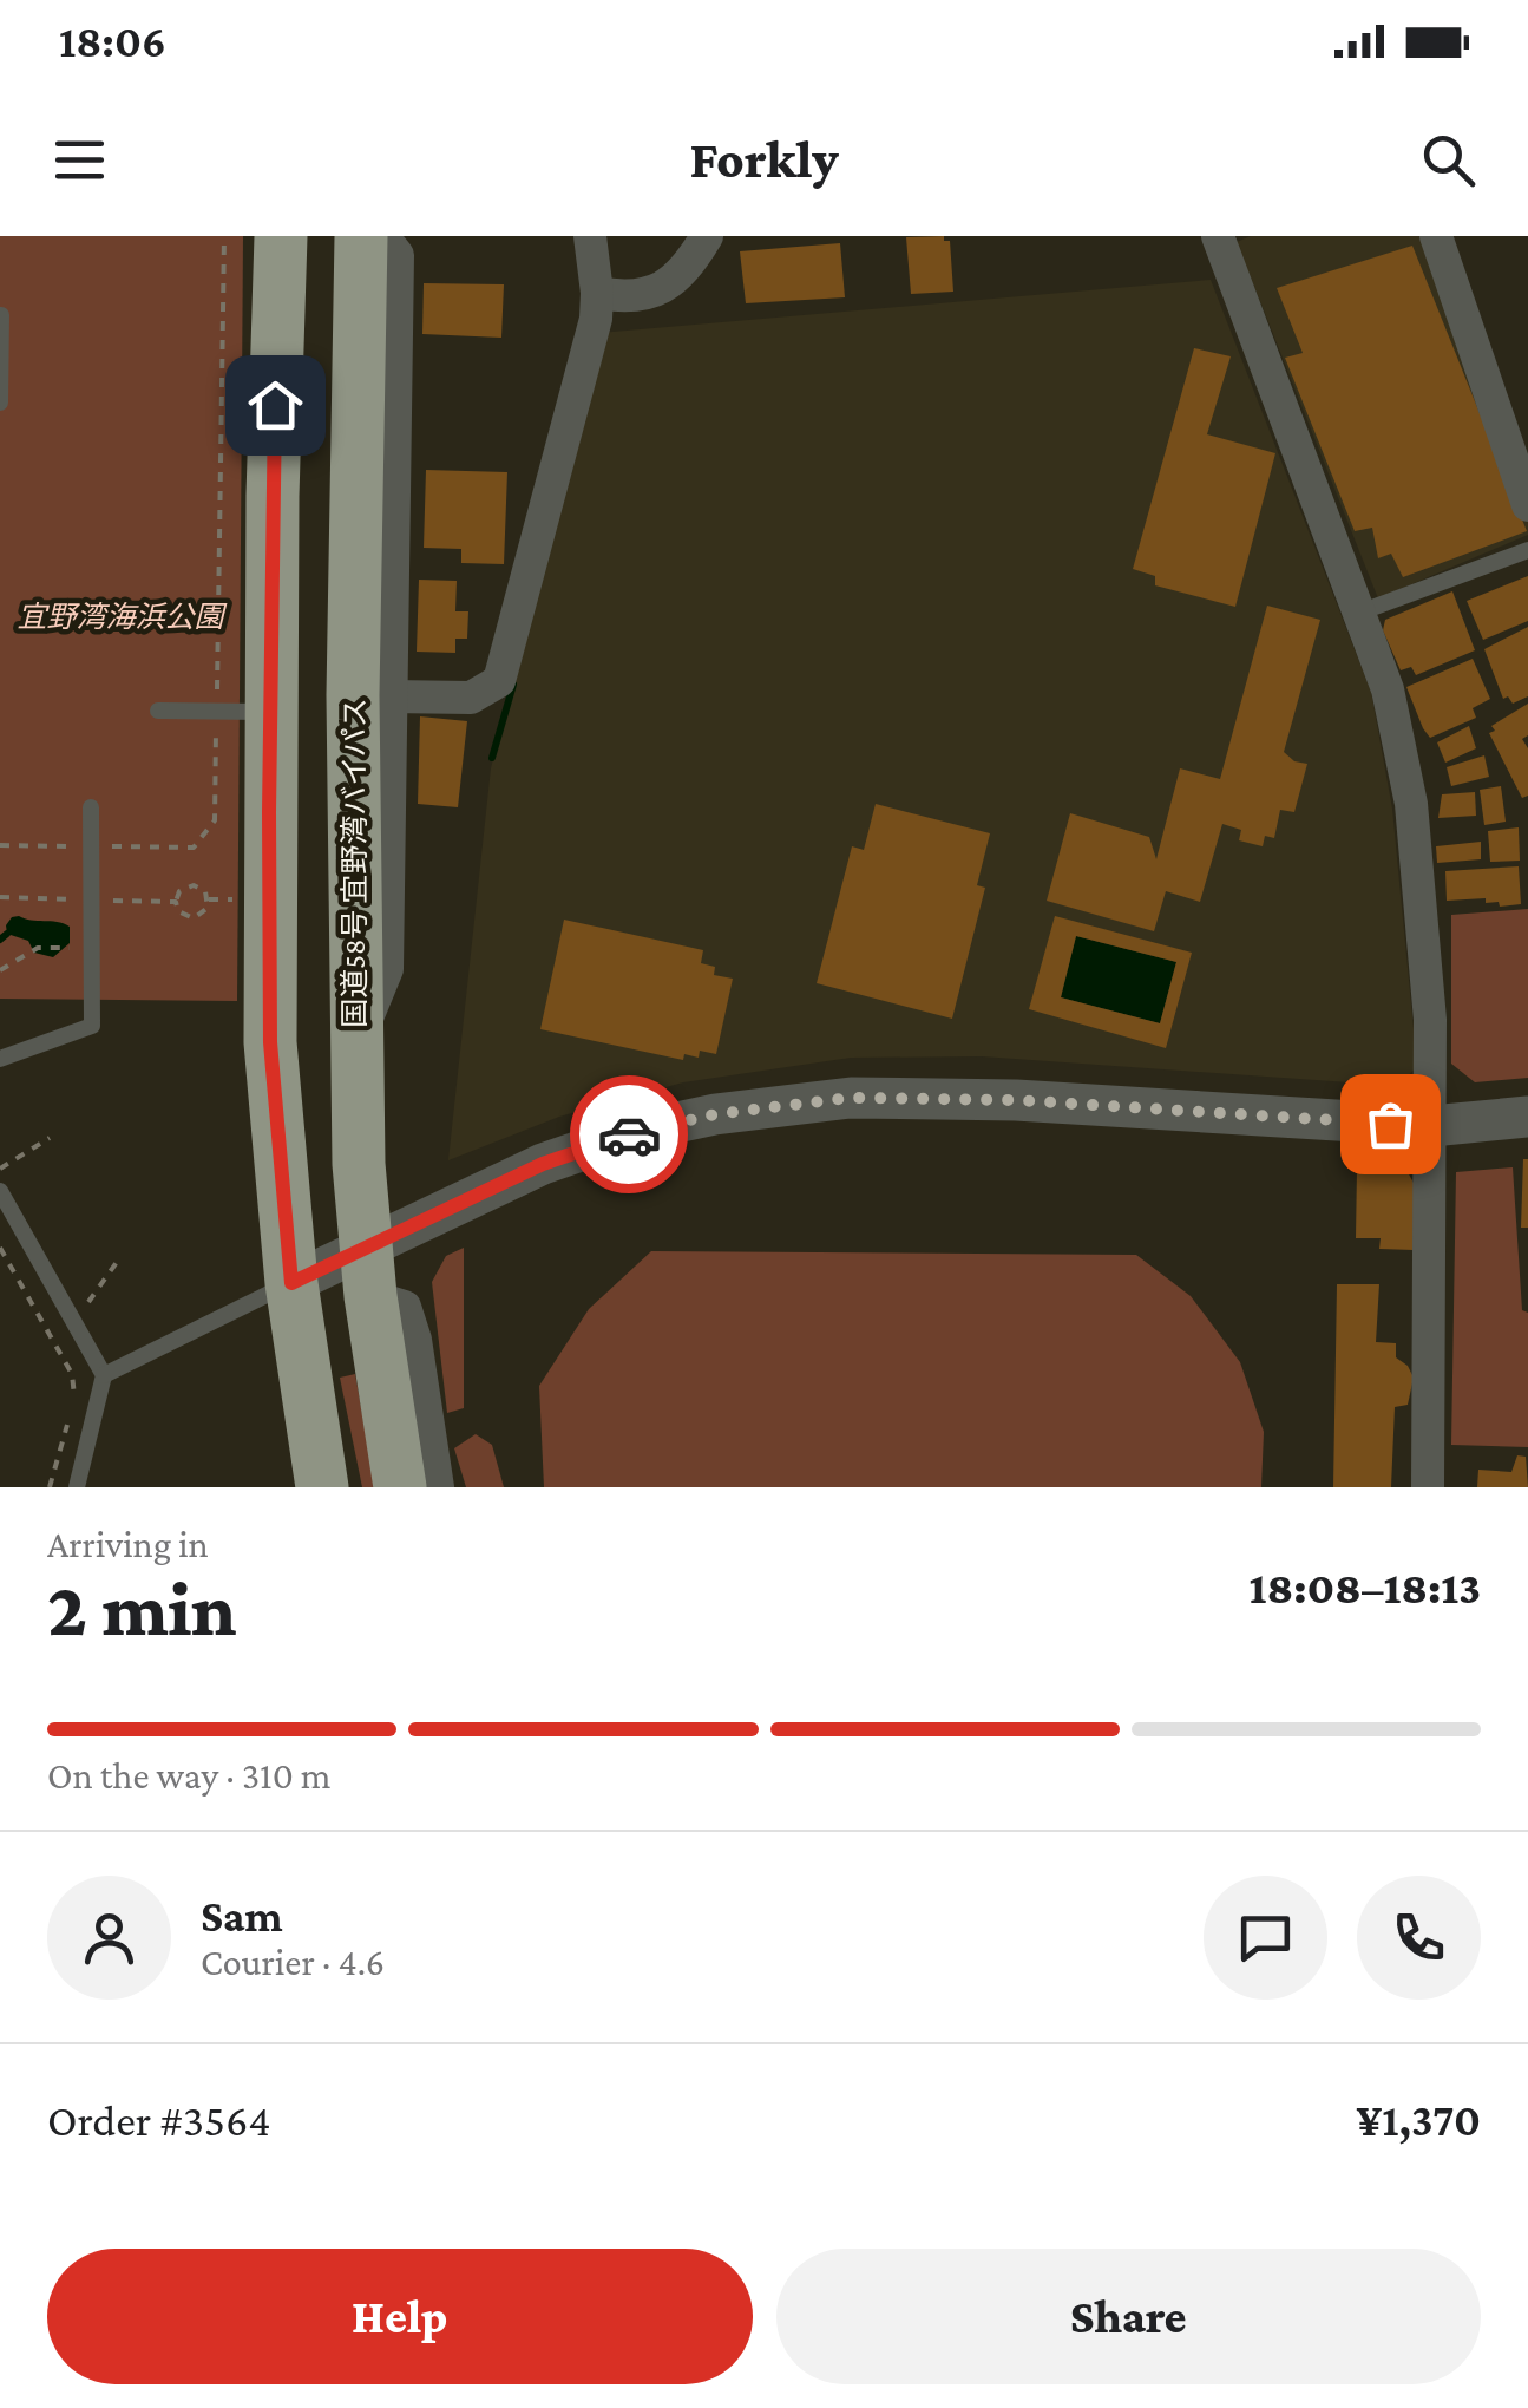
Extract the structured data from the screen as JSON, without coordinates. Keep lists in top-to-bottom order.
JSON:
{
  "streets": {
    "highway": ["国道58号 宜野湾バイパス"]
  },
  "parks": ["宜野湾海浜公園"],
  "page": {
    "status": "18:06",
    "header": "Forkly",
    "heading": ["2 min", "Arriving in", "18:08–18:13"],
    "panel": [
      "Sam",
      "Courier · 4.6",
      "Order #3564",
      "¥1,370"
    ],
    "bar": "On the way · 310 m",
    "buttons": ["Help", "Share"]
  }
}
